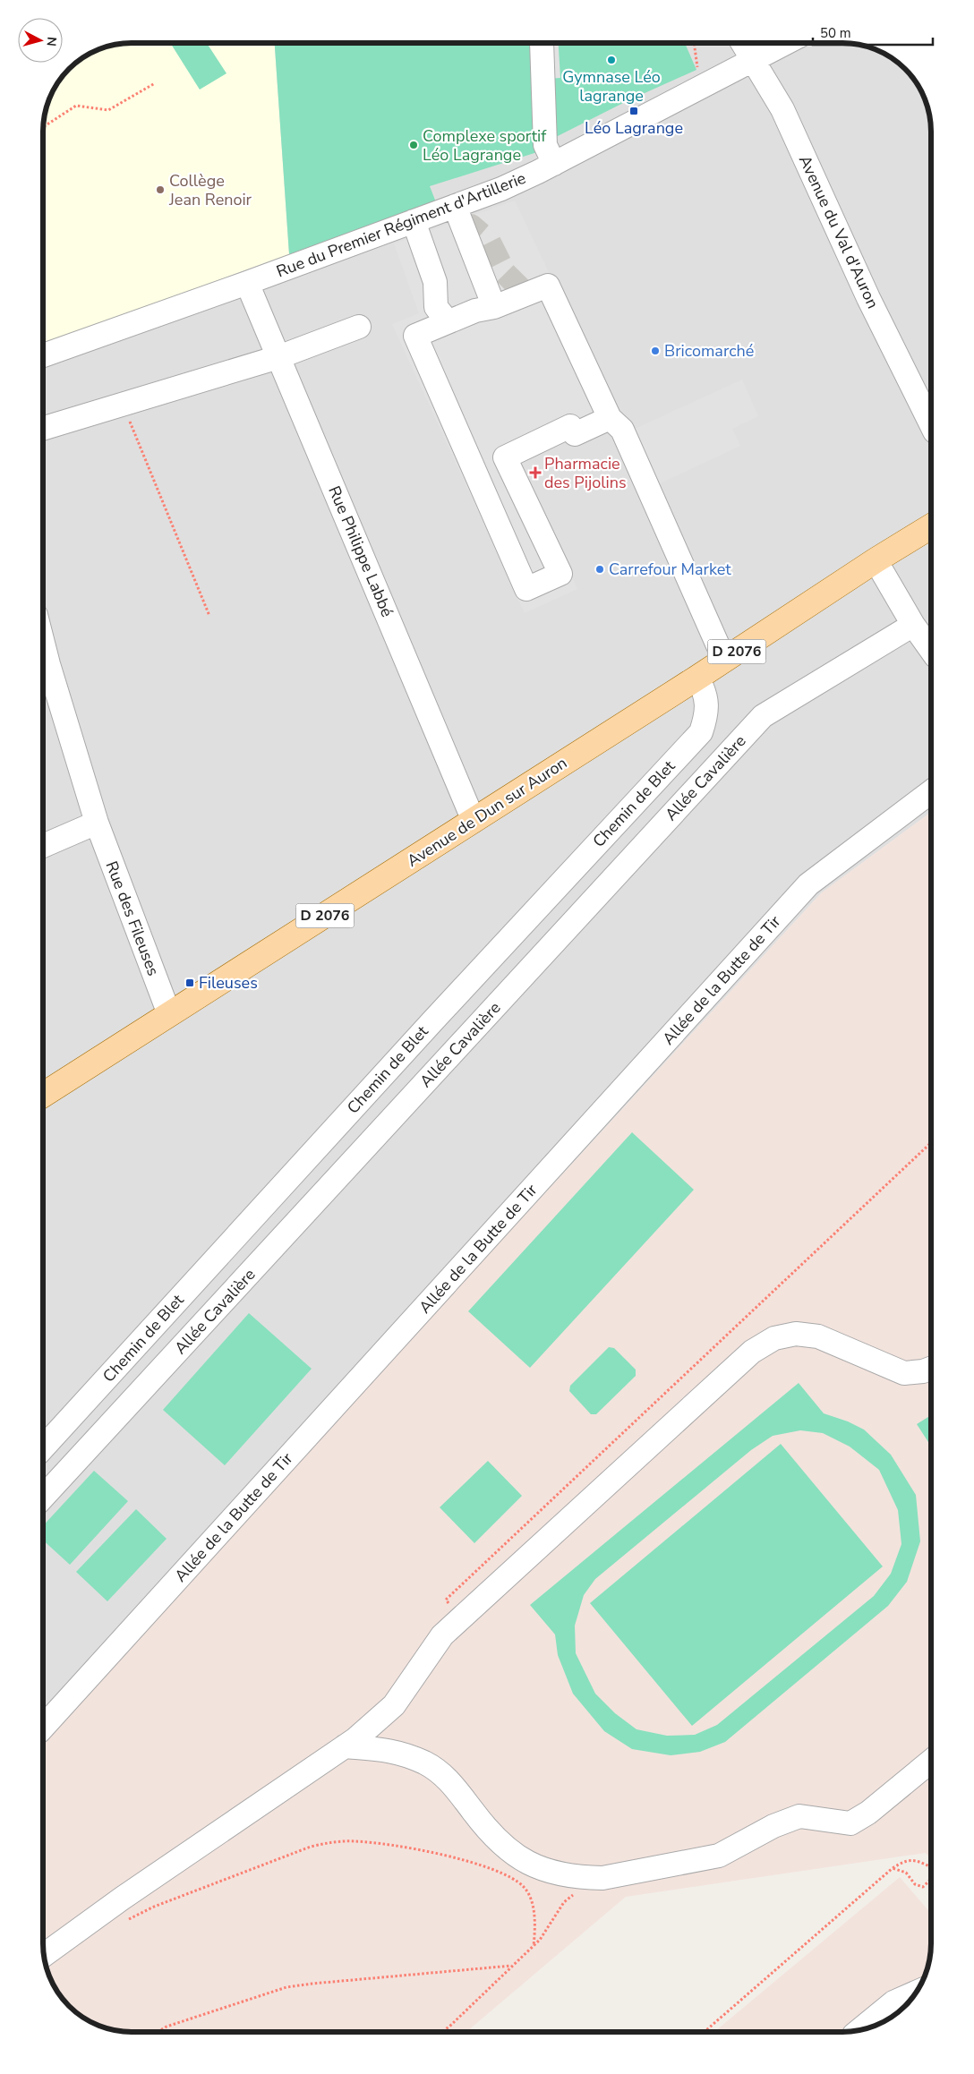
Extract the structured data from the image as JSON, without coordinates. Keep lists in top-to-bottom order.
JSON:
{
  "streets": {
    "main road": ["D 2076", "Avenue de Dun sur Auron"],
    "street": [
      "Rue du Premier Régiment d'Artillerie",
      "Avenue du Val d'Auron",
      "Rue Philippe Labbé",
      "Allée Cavalière",
      "Chemin de Blet",
      "Rue des Fileuses",
      "Allée de la Butte de Tir"
    ]
  },
  "crossings": [
    ["Rue du Premier Régiment d'Artillerie", "Avenue du Val d'Auron"],
    ["Rue du Premier Régiment d'Artillerie", "Rue Philippe Labbé"],
    ["Rue Philippe Labbé", "Avenue de Dun sur Auron"],
    ["Chemin de Blet", "Avenue de Dun sur Auron"],
    ["Avenue de Dun sur Auron", "Rue des Fileuses"]
  ],
  "places": {
    "other": [
      "Gymnase Léo lagrange",
      "Complexe sportif Léo Lagrange",
      "Collège Jean Renoir",
      "Bricomarché",
      "Carrefour Market"
    ],
    "transit": ["Léo Lagrange", "Fileuses"],
    "health": ["Pharmacie des Pijolins"]
  },
  "scale_bar": "50 m",
  "north": "right"
}
